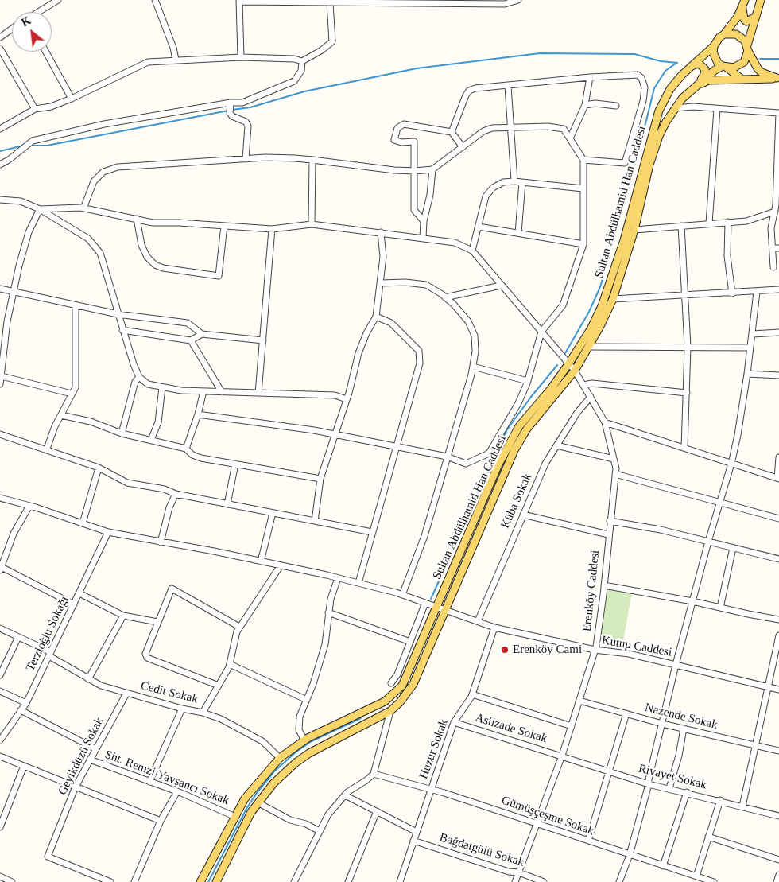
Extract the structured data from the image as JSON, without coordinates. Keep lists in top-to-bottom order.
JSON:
{
  "streets": {
    "main road": ["Sultan Abdülhamid Han Caddesi"],
    "street": [
      "Küba Sokak",
      "Erenköy Caddesi",
      "Terzioğlu Sokağı",
      "Kutup Caddesi",
      "Cedit Sokak",
      "Nazende Sokak",
      "Asilzade Sokak",
      "Huzur Sokak",
      "Geyikdüzü Sokak",
      "Rivayet Sokak",
      "Şht. Remzi Yavşancı Sokak",
      "Gümüşçeşme Sokak",
      "Bağdatgülü Sokak"
    ]
  },
  "crossings": [
    ["Sultan Abdülhamid Han Caddesi", "Erenköy Caddesi"],
    ["Sultan Abdülhamid Han Caddesi", "Kutup Caddesi"],
    ["Sultan Abdülhamid Han Caddesi", "Cedit Sokak"],
    ["Sultan Abdülhamid Han Caddesi", "Şht. Remzi Yavşancı Sokak"],
    ["Küba Sokak", "Erenköy Caddesi"],
    ["Küba Sokak", "Kutup Caddesi"],
    ["Erenköy Caddesi", "Kutup Caddesi"],
    ["Erenköy Caddesi", "Nazende Sokak"],
    ["Erenköy Caddesi", "Asilzade Sokak"],
    ["Erenköy Caddesi", "Rivayet Sokak"],
    ["Erenköy Caddesi", "Gümüşçeşme Sokak"],
    ["Erenköy Caddesi", "Bağdatgülü Sokak"],
    ["Terzioğlu Sokağı", "Kutup Caddesi"],
    ["Terzioğlu Sokağı", "Cedit Sokak"],
    ["Kutup Caddesi", "Huzur Sokak"],
    ["Cedit Sokak", "Geyikdüzü Sokak"],
    ["Asilzade Sokak", "Huzur Sokak"],
    ["Asilzade Sokak", "Rivayet Sokak"],
    ["Huzur Sokak", "Gümüşçeşme Sokak"],
    ["Huzur Sokak", "Bağdatgülü Sokak"],
    ["Geyikdüzü Sokak", "Şht. Remzi Yavşancı Sokak"]
  ],
  "places": ["Erenköy Cami"],
  "north": "top left"
}
